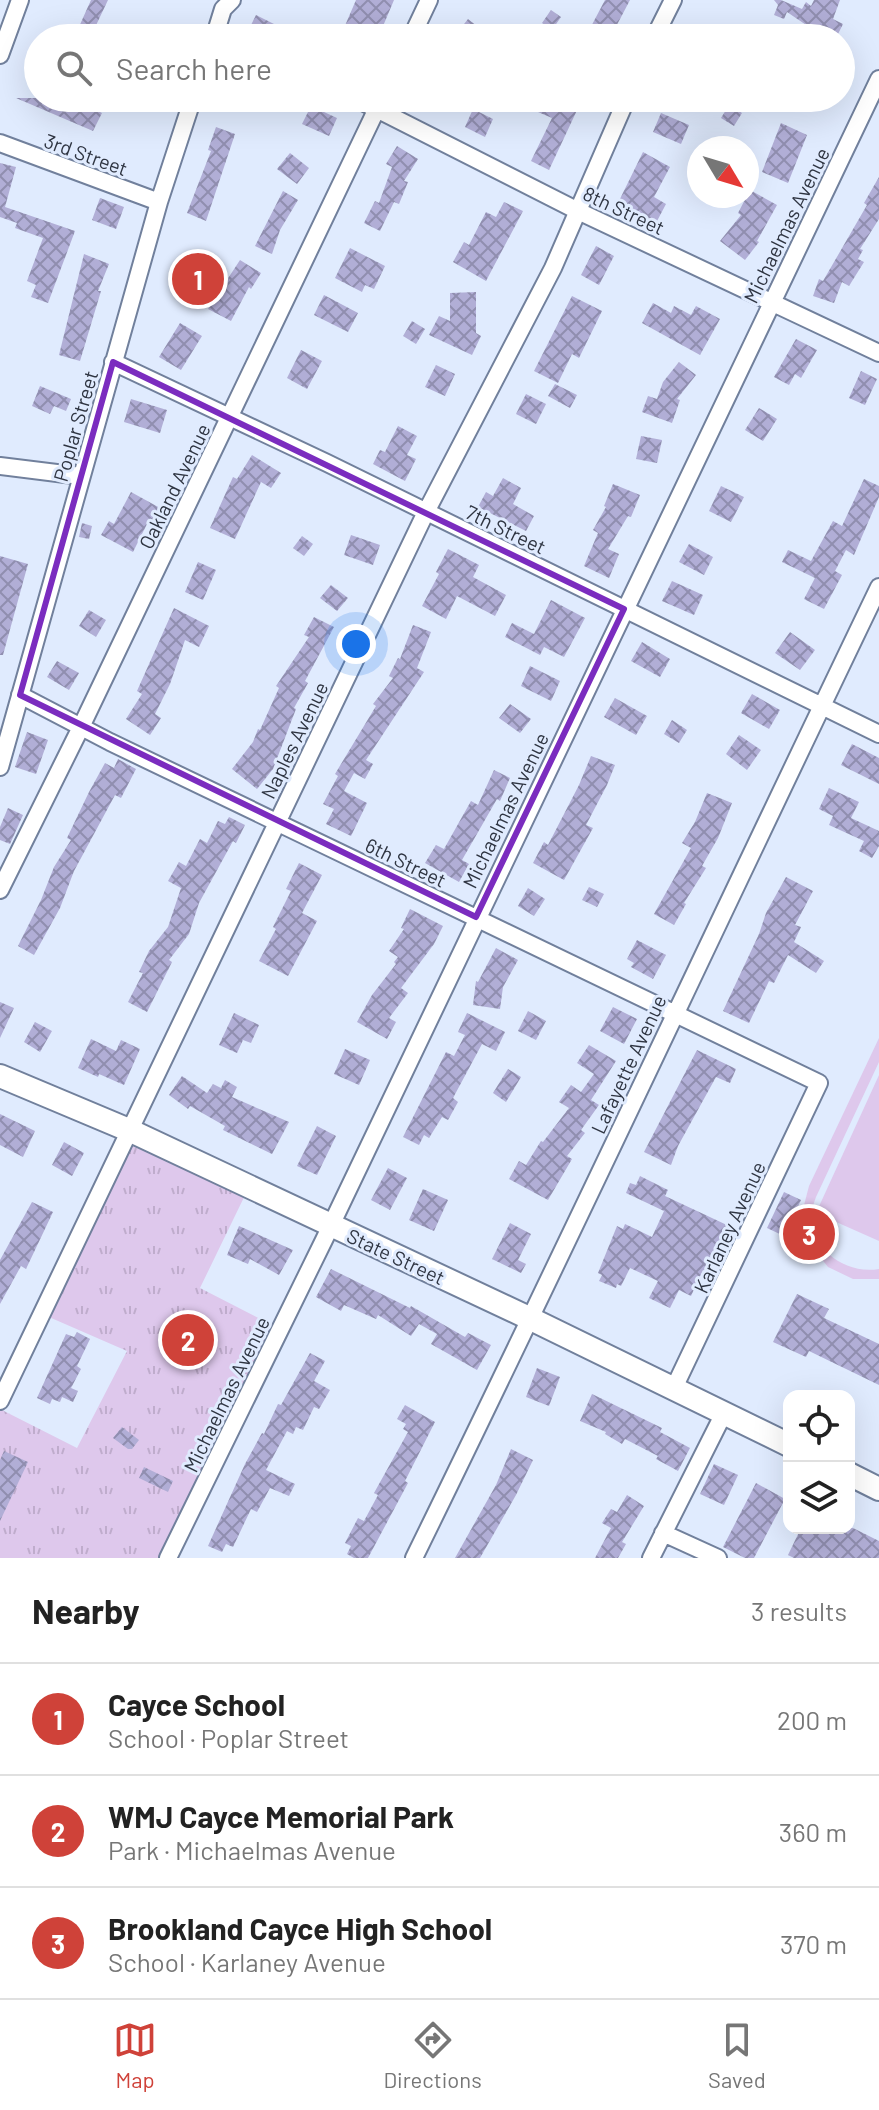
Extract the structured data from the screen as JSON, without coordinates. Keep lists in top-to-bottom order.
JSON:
{
  "streets": {
    "main road": ["State Street"],
    "street": [
      "3rd Street",
      "8th Street",
      "Michaelmas Avenue",
      "Poplar Street",
      "Oakland Avenue",
      "7th Street",
      "Naples Avenue",
      "6th Street",
      "Lafayette Avenue",
      "Karlaney Avenue"
    ]
  },
  "crossings": [
    ["3rd Street", "Poplar Street"],
    ["8th Street", "Michaelmas Avenue"],
    ["8th Street", "Naples Avenue"],
    ["Michaelmas Avenue", "7th Street"],
    ["Michaelmas Avenue", "6th Street"],
    ["Michaelmas Avenue", "State Street"],
    ["Poplar Street", "7th Street"],
    ["Poplar Street", "6th Street"],
    ["Oakland Avenue", "7th Street"],
    ["Oakland Avenue", "6th Street"],
    ["7th Street", "Naples Avenue"],
    ["7th Street", "Lafayette Avenue"],
    ["Naples Avenue", "6th Street"],
    ["Naples Avenue", "State Street"],
    ["6th Street", "Lafayette Avenue"],
    ["6th Street", "Karlaney Avenue"],
    ["Lafayette Avenue", "State Street"],
    ["Karlaney Avenue", "State Street"]
  ],
  "north": "bottom right",
  "page": {
    "search": "Search here",
    "pins": ["1", "3", "2"],
    "heading": ["Nearby", "3 results"],
    "list": [
      {
        "mark": "1",
        "name": "Cayce School",
        "note": "School · Poplar Street",
        "value": "200 m"
      },
      {
        "mark": "2",
        "name": "WMJ Cayce Memorial Park",
        "note": "Park · Michaelmas Avenue",
        "value": "360 m"
      },
      {
        "mark": "3",
        "name": "Brookland Cayce High School",
        "note": "School · Karlaney Avenue",
        "value": "370 m"
      }
    ],
    "nav": ["Map", "Directions", "Saved"]
  }
}
